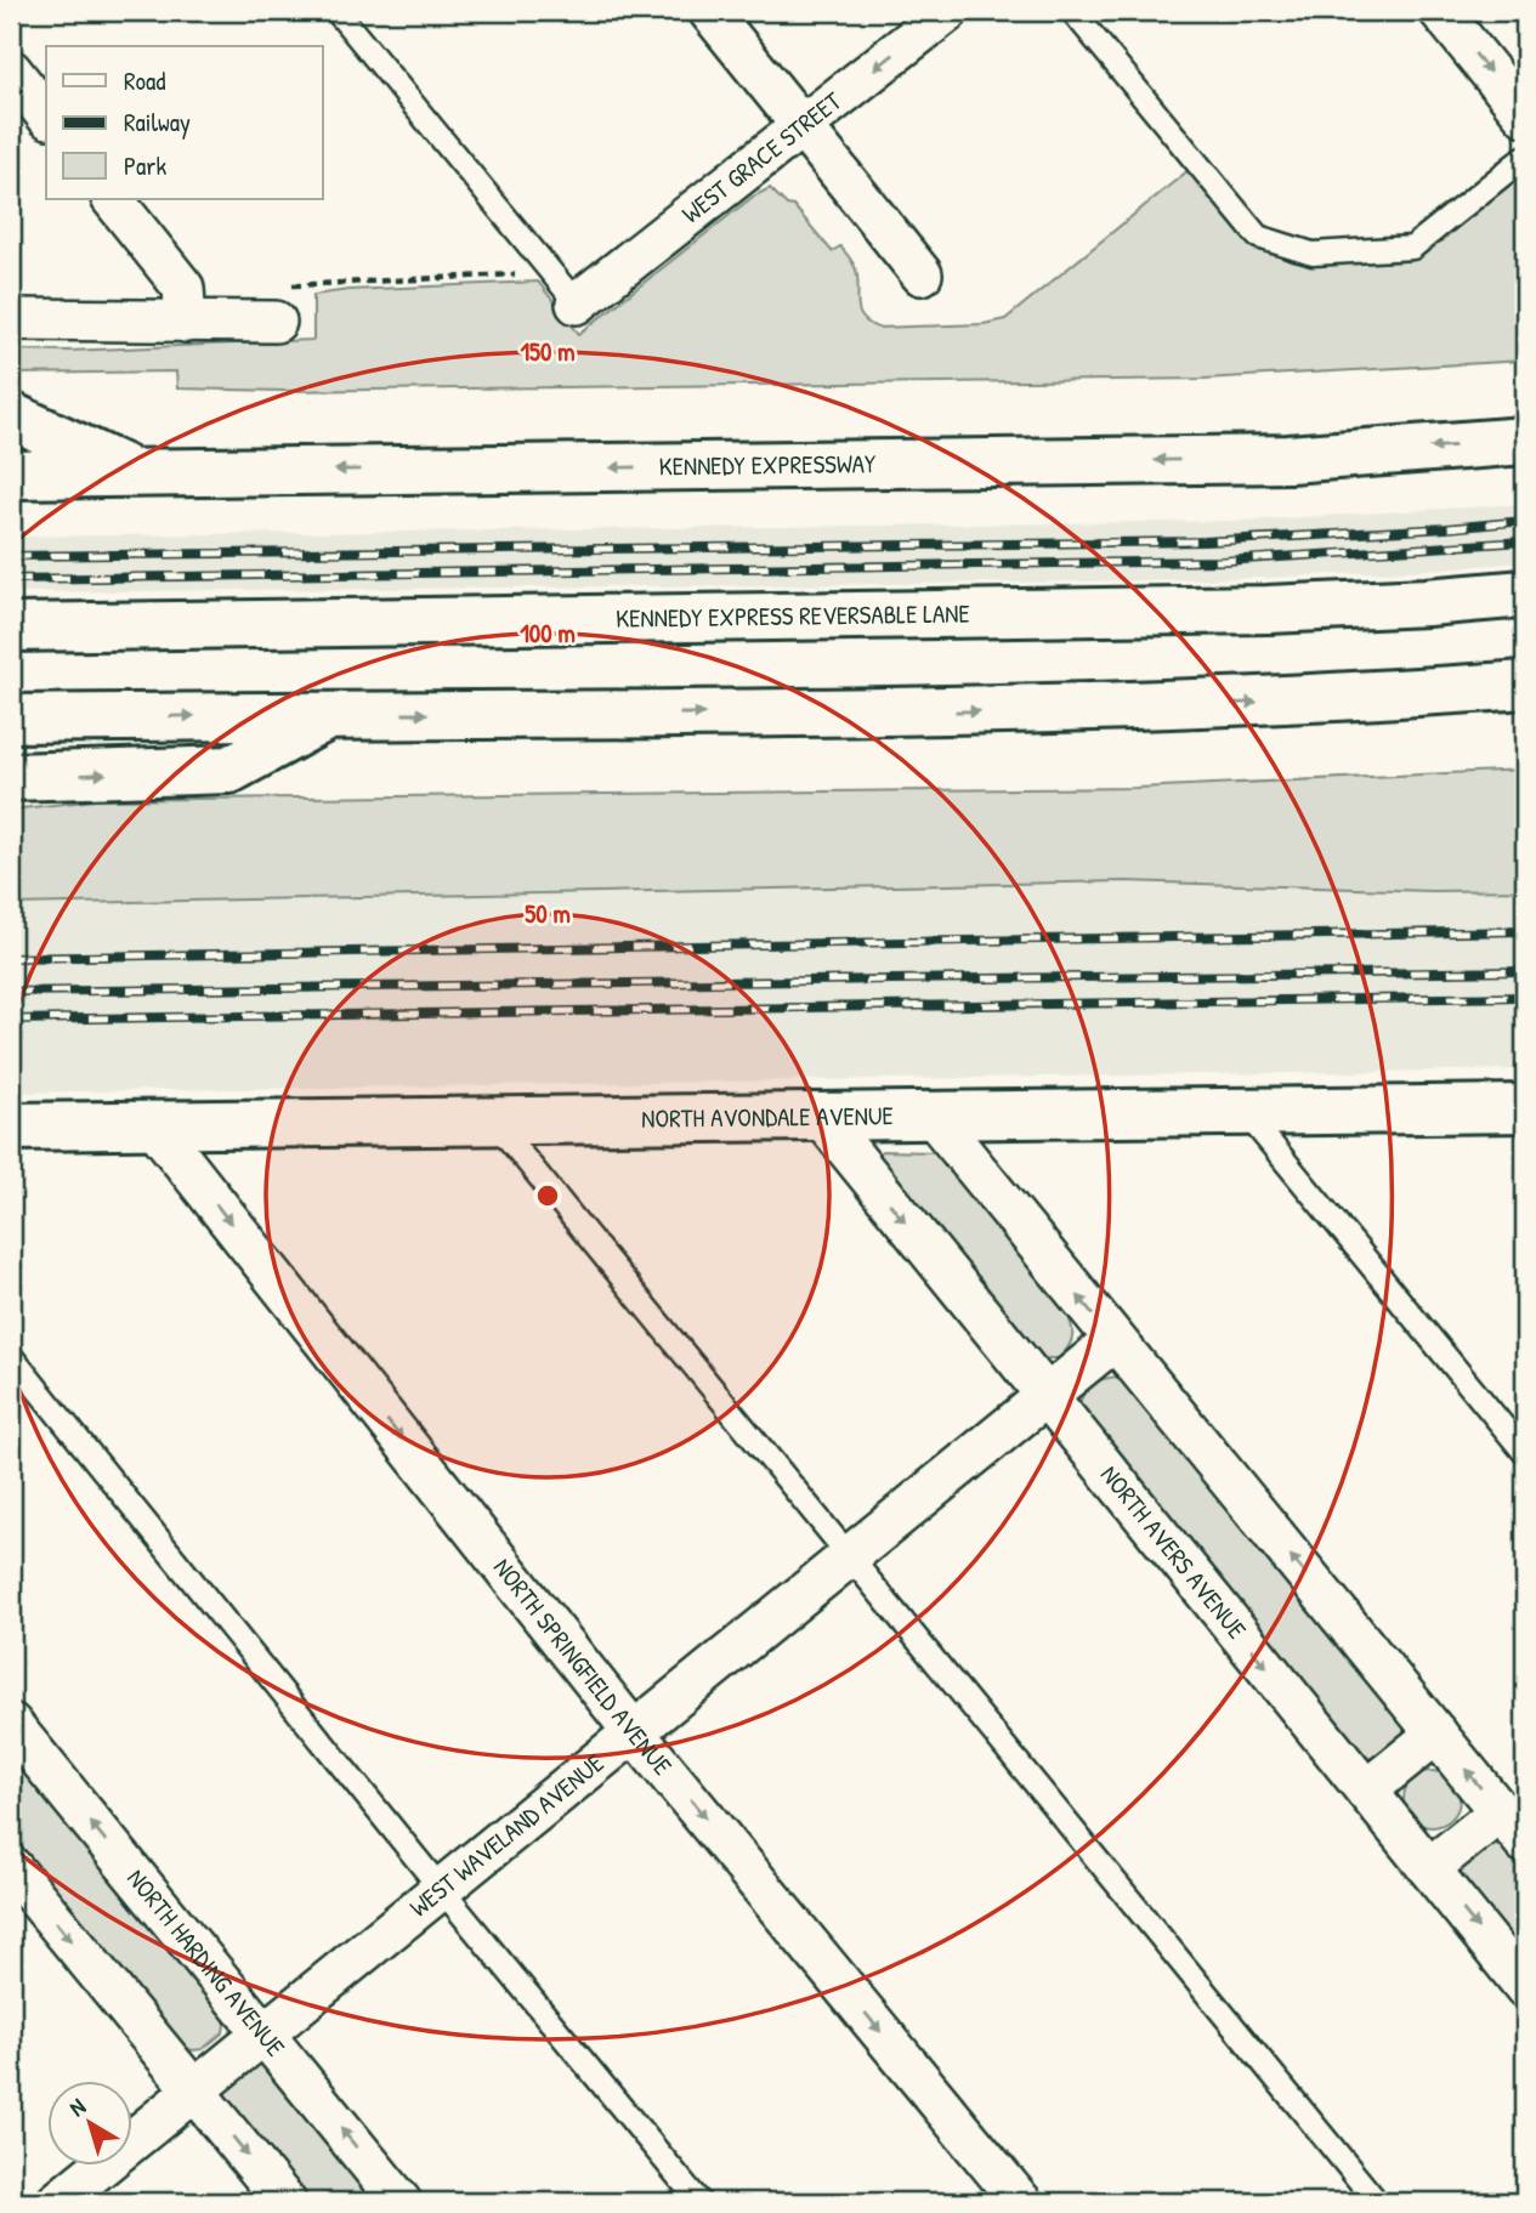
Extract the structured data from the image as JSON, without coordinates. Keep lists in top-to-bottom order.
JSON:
{
  "streets": {
    "main road": ["KENNEDY EXPRESSWAY", "KENNEDY EXPRESS REVERSABLE LANE", "NORTH AVONDALE AVENUE"],
    "street": [
      "WEST GRACE STREET",
      "NORTH AVERS AVENUE",
      "NORTH SPRINGFIELD AVENUE",
      "WEST WAVELAND AVENUE",
      "NORTH HARDING AVENUE"
    ]
  },
  "crossings": [
    ["NORTH AVONDALE AVENUE", "NORTH AVERS AVENUE"],
    ["NORTH AVONDALE AVENUE", "NORTH SPRINGFIELD AVENUE"],
    ["NORTH AVERS AVENUE", "WEST WAVELAND AVENUE"],
    ["NORTH SPRINGFIELD AVENUE", "WEST WAVELAND AVENUE"],
    ["WEST WAVELAND AVENUE", "NORTH HARDING AVENUE"]
  ],
  "one_way": ["WEST GRACE STREET", "NORTH SPRINGFIELD AVENUE"],
  "legend": ["Road", "Railway", "Park"],
  "north": "top left",
  "rings": ["150 m", "100 m", "50 m"]
}
